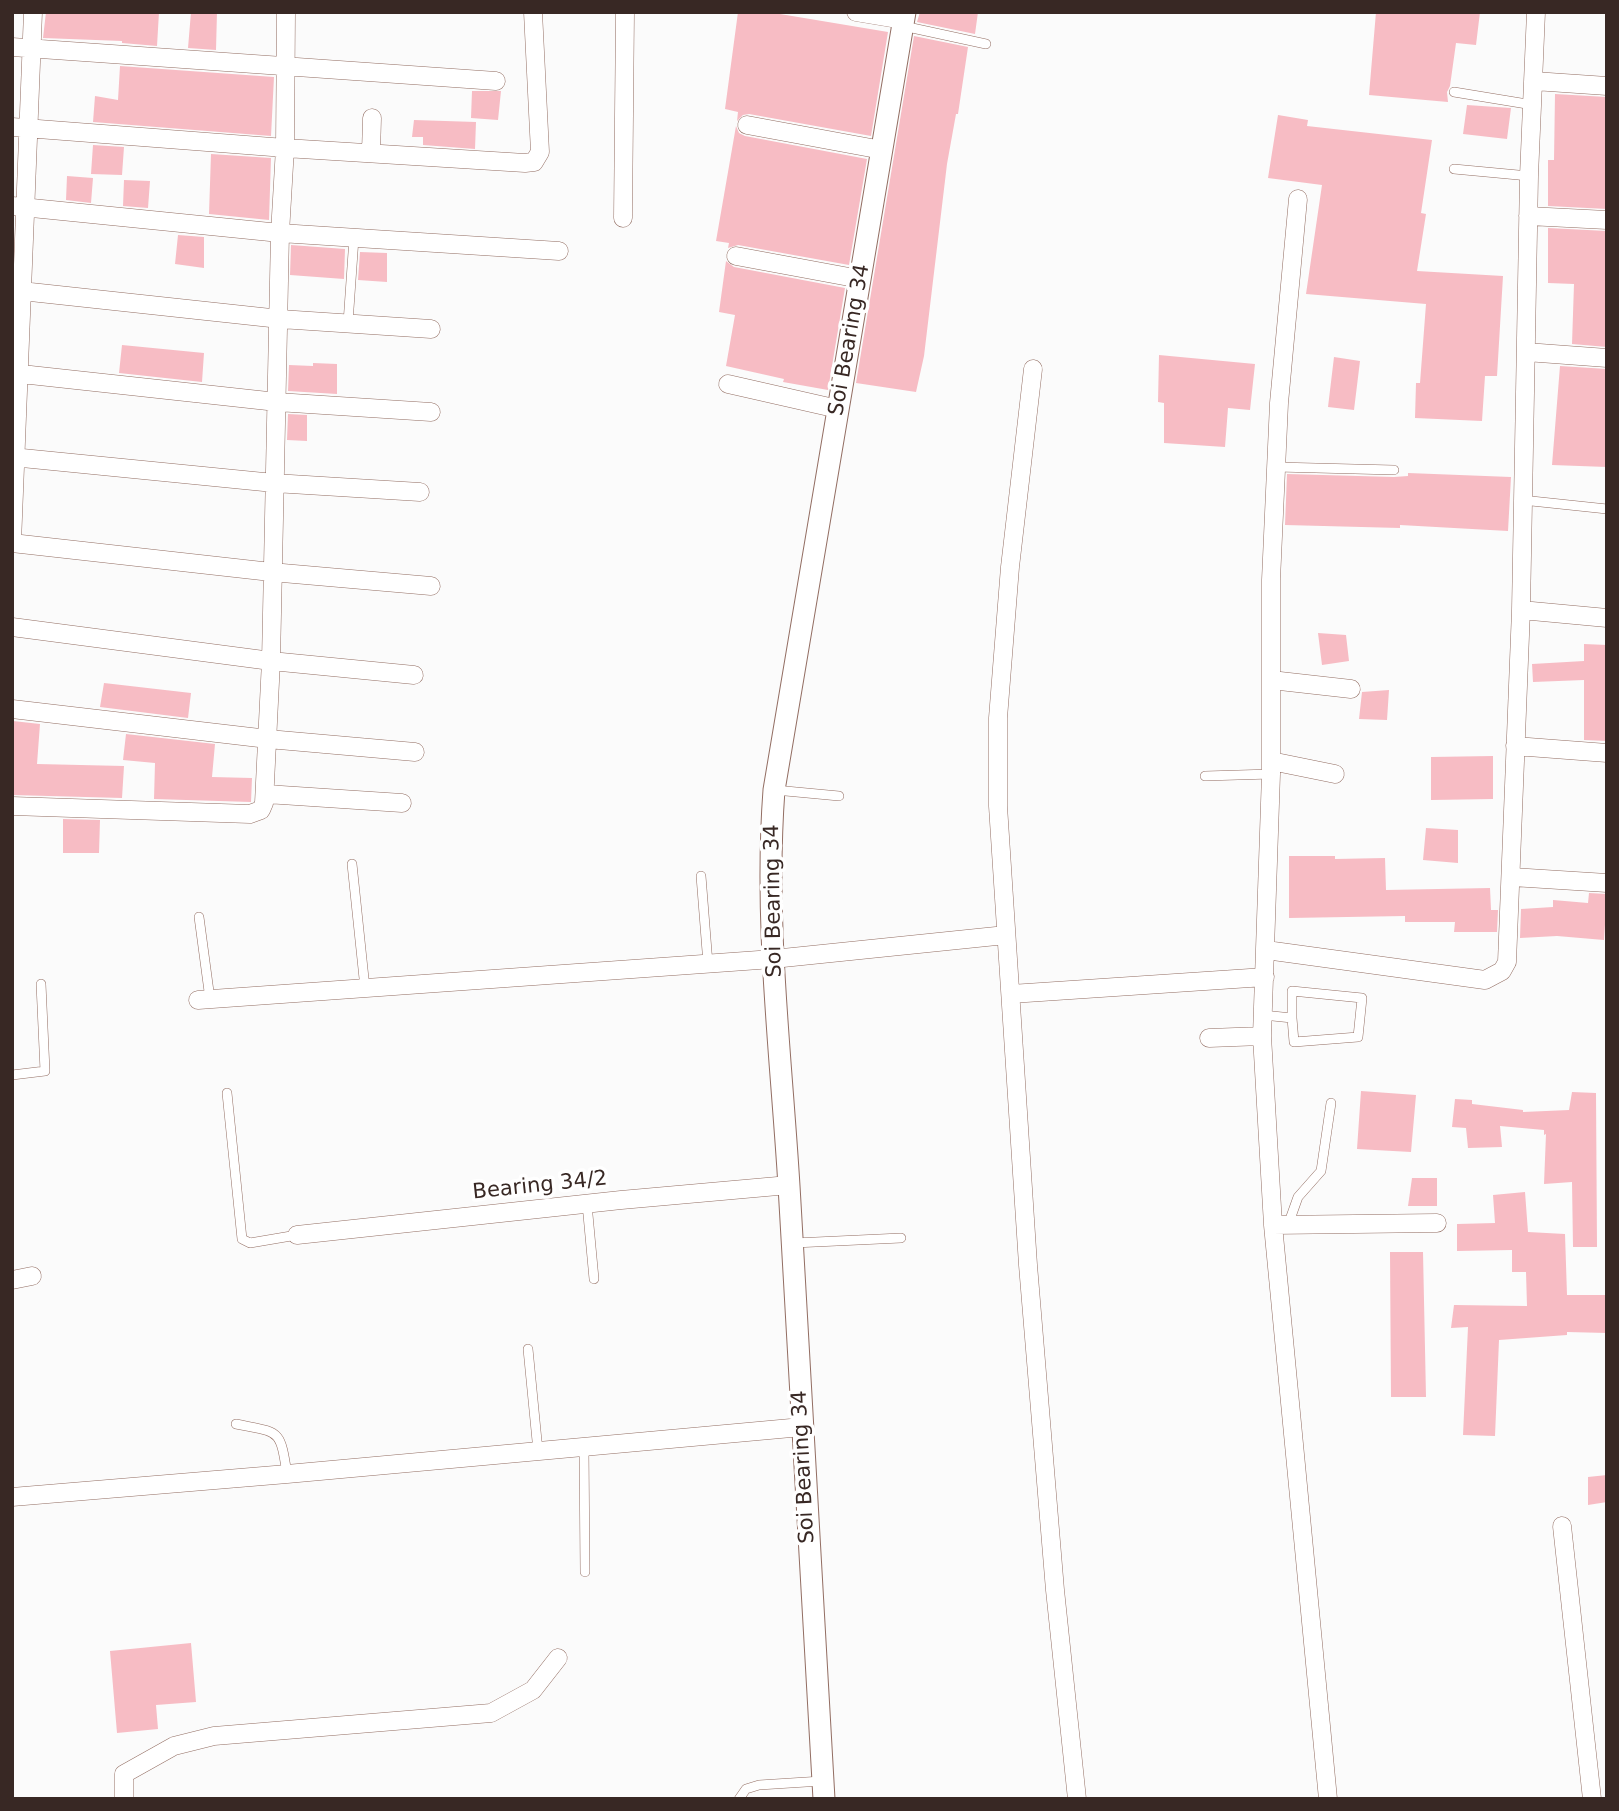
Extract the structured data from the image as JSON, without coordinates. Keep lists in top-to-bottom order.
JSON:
{
  "streets": {
    "street": ["Soi Bearing 34", "Bearing 34/2"]
  },
  "crossings": [
    ["Soi Bearing 34", "Bearing 34/2"]
  ]
}
